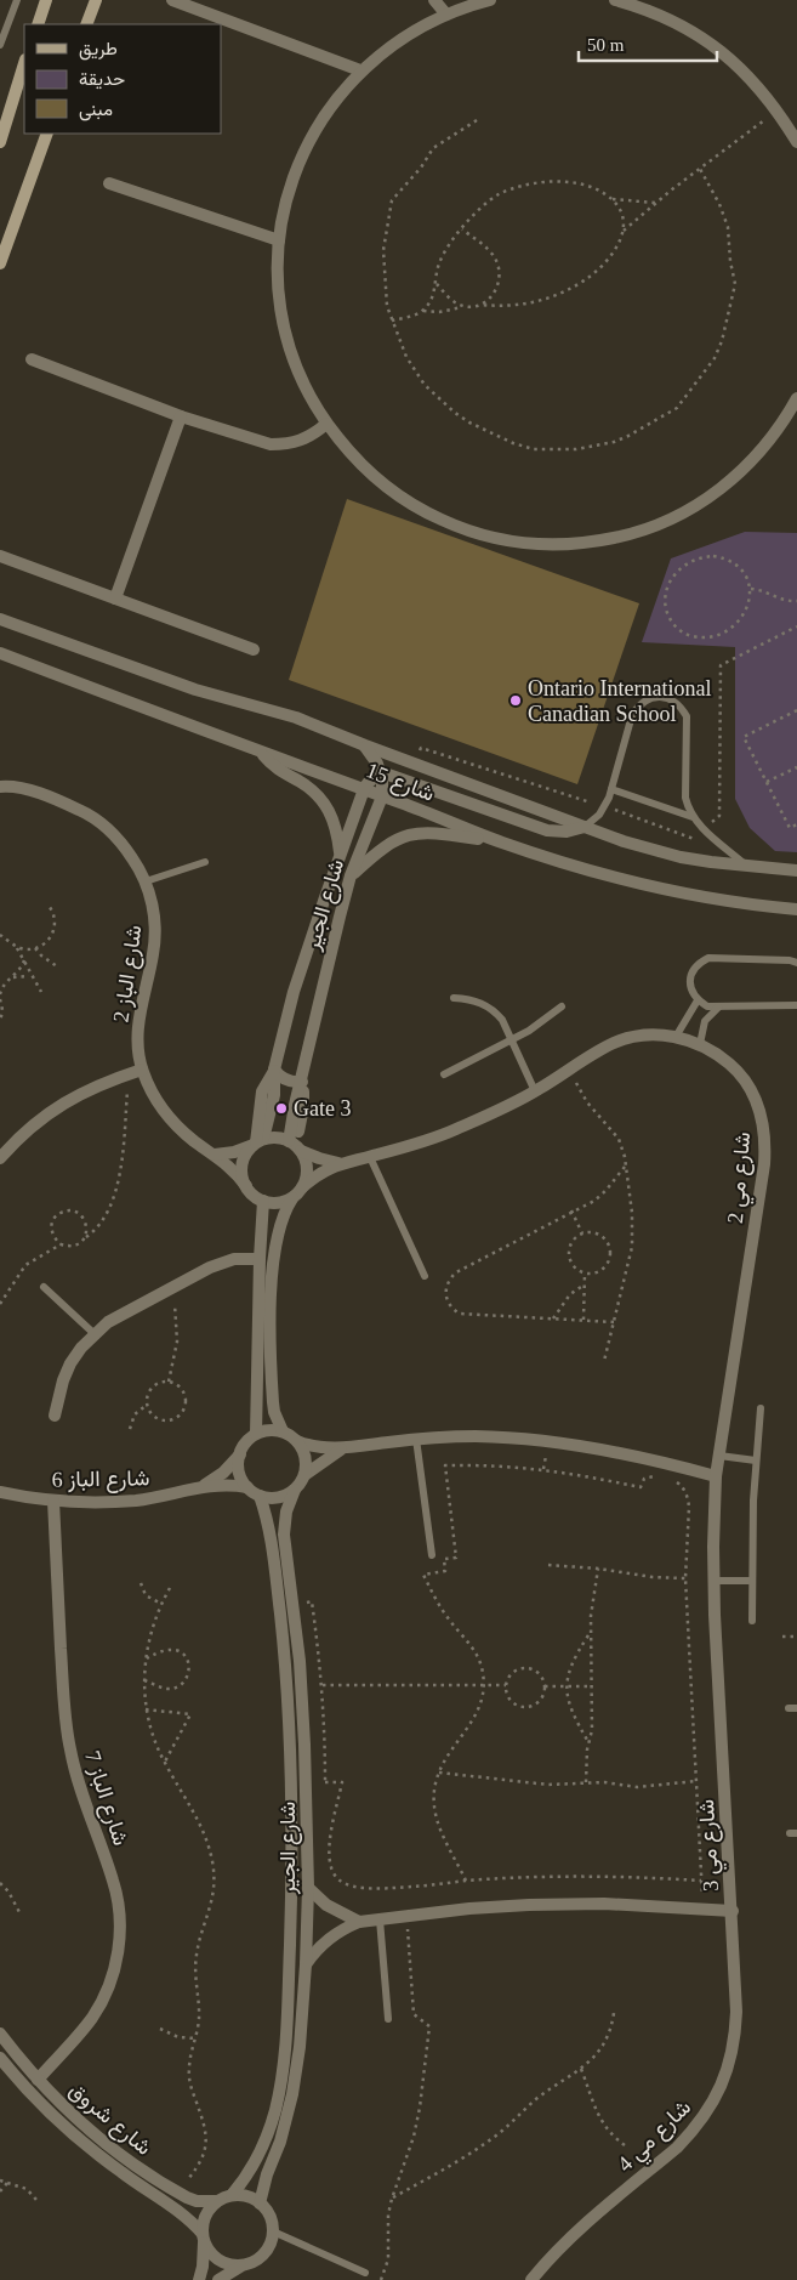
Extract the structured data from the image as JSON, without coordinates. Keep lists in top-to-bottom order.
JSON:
{
  "streets": {
    "street": [
      "شارع 15",
      "شارع الجير",
      "شارع الباز 2",
      "شارع مي 2",
      "شارع الباز 6",
      "شارع الباز 7",
      "شارع مي 3",
      "شارع شروق",
      "شارع مي 4"
    ]
  },
  "crossings": [
    ["شارع 15", "شارع الجير"],
    ["شارع الجير", "شارع الباز 2"],
    ["شارع الجير", "شارع مي 2"],
    ["شارع الجير", "شارع الباز 6"],
    ["شارع الجير", "شارع مي 3"],
    ["شارع الجير", "شارع شروق"],
    ["شارع الباز 2", "شارع مي 2"],
    ["شارع مي 2", "شارع مي 3"],
    ["شارع الباز 6", "شارع الباز 7"],
    ["شارع الباز 7", "شارع شروق"],
    ["شارع مي 3", "شارع مي 4"]
  ],
  "places": ["Ontario International Canadian School", "Gate 3"],
  "legend": ["طريق", "حديقة", "مبنى"],
  "scale_bar": "50 m"
}
